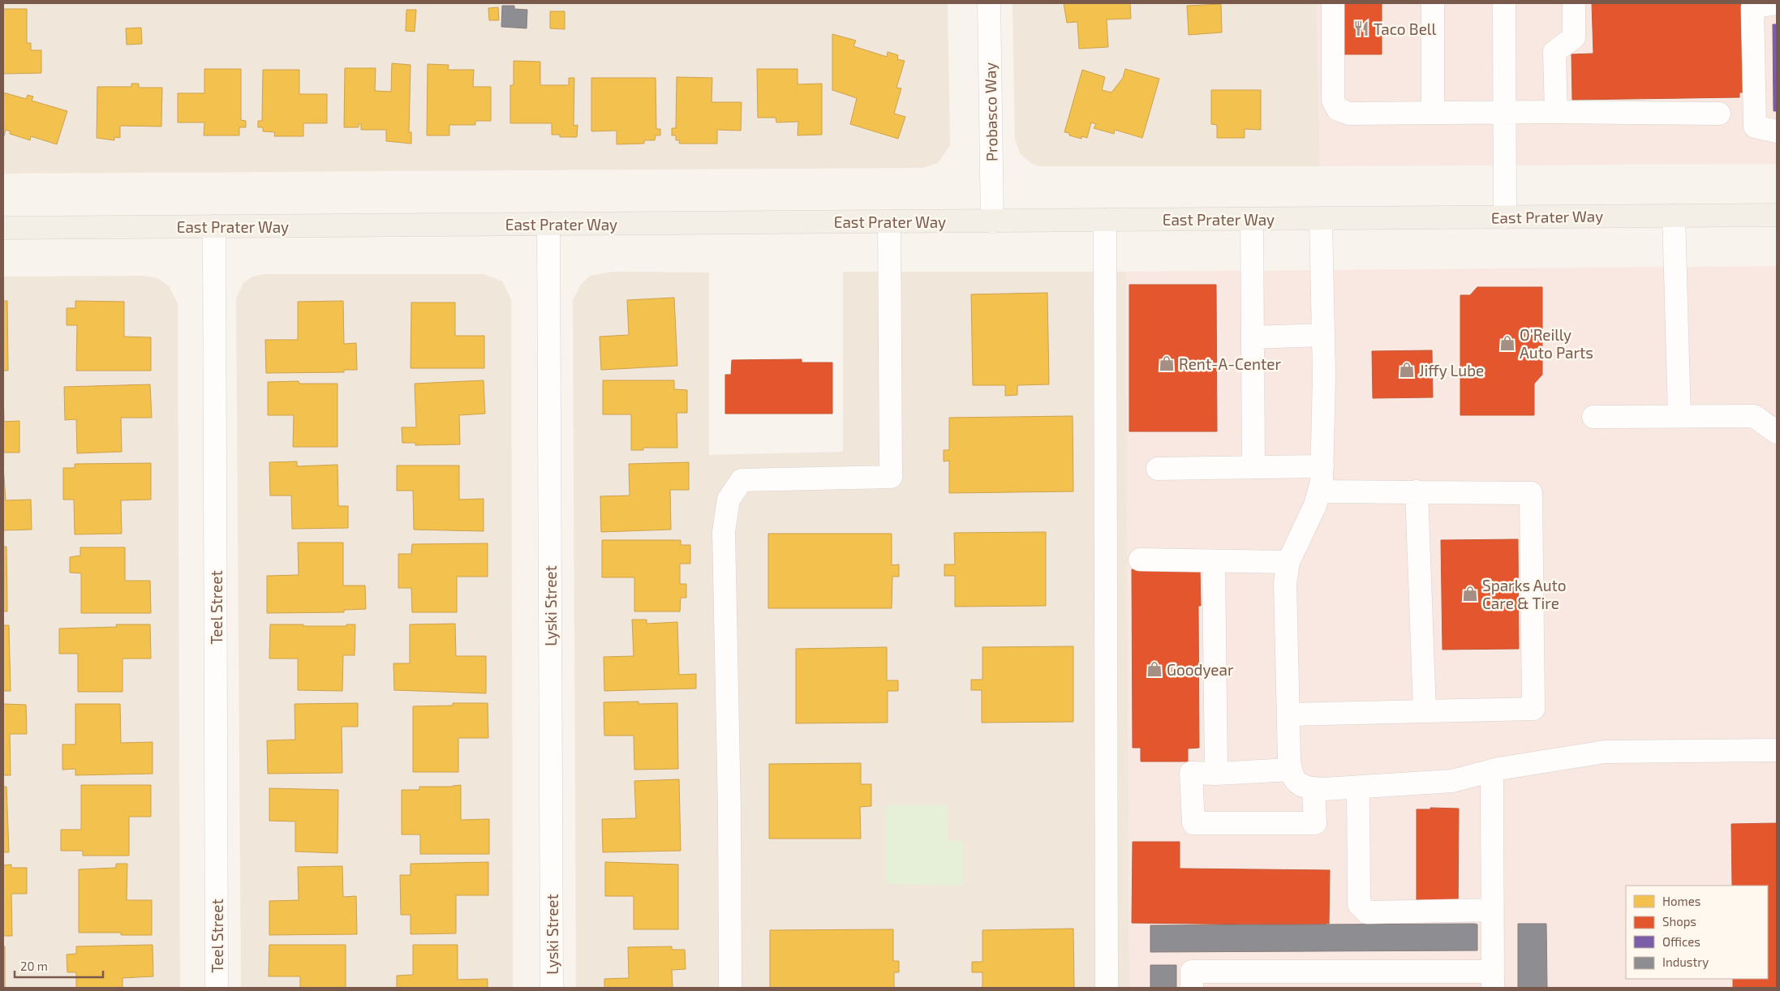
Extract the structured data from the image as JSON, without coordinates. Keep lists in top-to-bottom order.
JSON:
{
  "streets": {
    "main road": ["East Prater Way"],
    "street": ["Probasco Way", "Lyski Street", "Teel Street"]
  },
  "crossings": [
    ["Probasco Way", "East Prater Way"],
    ["East Prater Way", "Lyski Street"],
    ["East Prater Way", "Teel Street"]
  ],
  "places": {
    "restaurant": ["Taco Bell"],
    "shop": [
      "O'Reilly Auto Parts",
      "Rent-A-Center",
      "Jiffy Lube",
      "Sparks Auto Care & Tire",
      "Goodyear"
    ]
  },
  "legend": [
    "Homes",
    "Shops",
    "Offices",
    "Industry"
  ],
  "scale_bar": "20 m"
}
